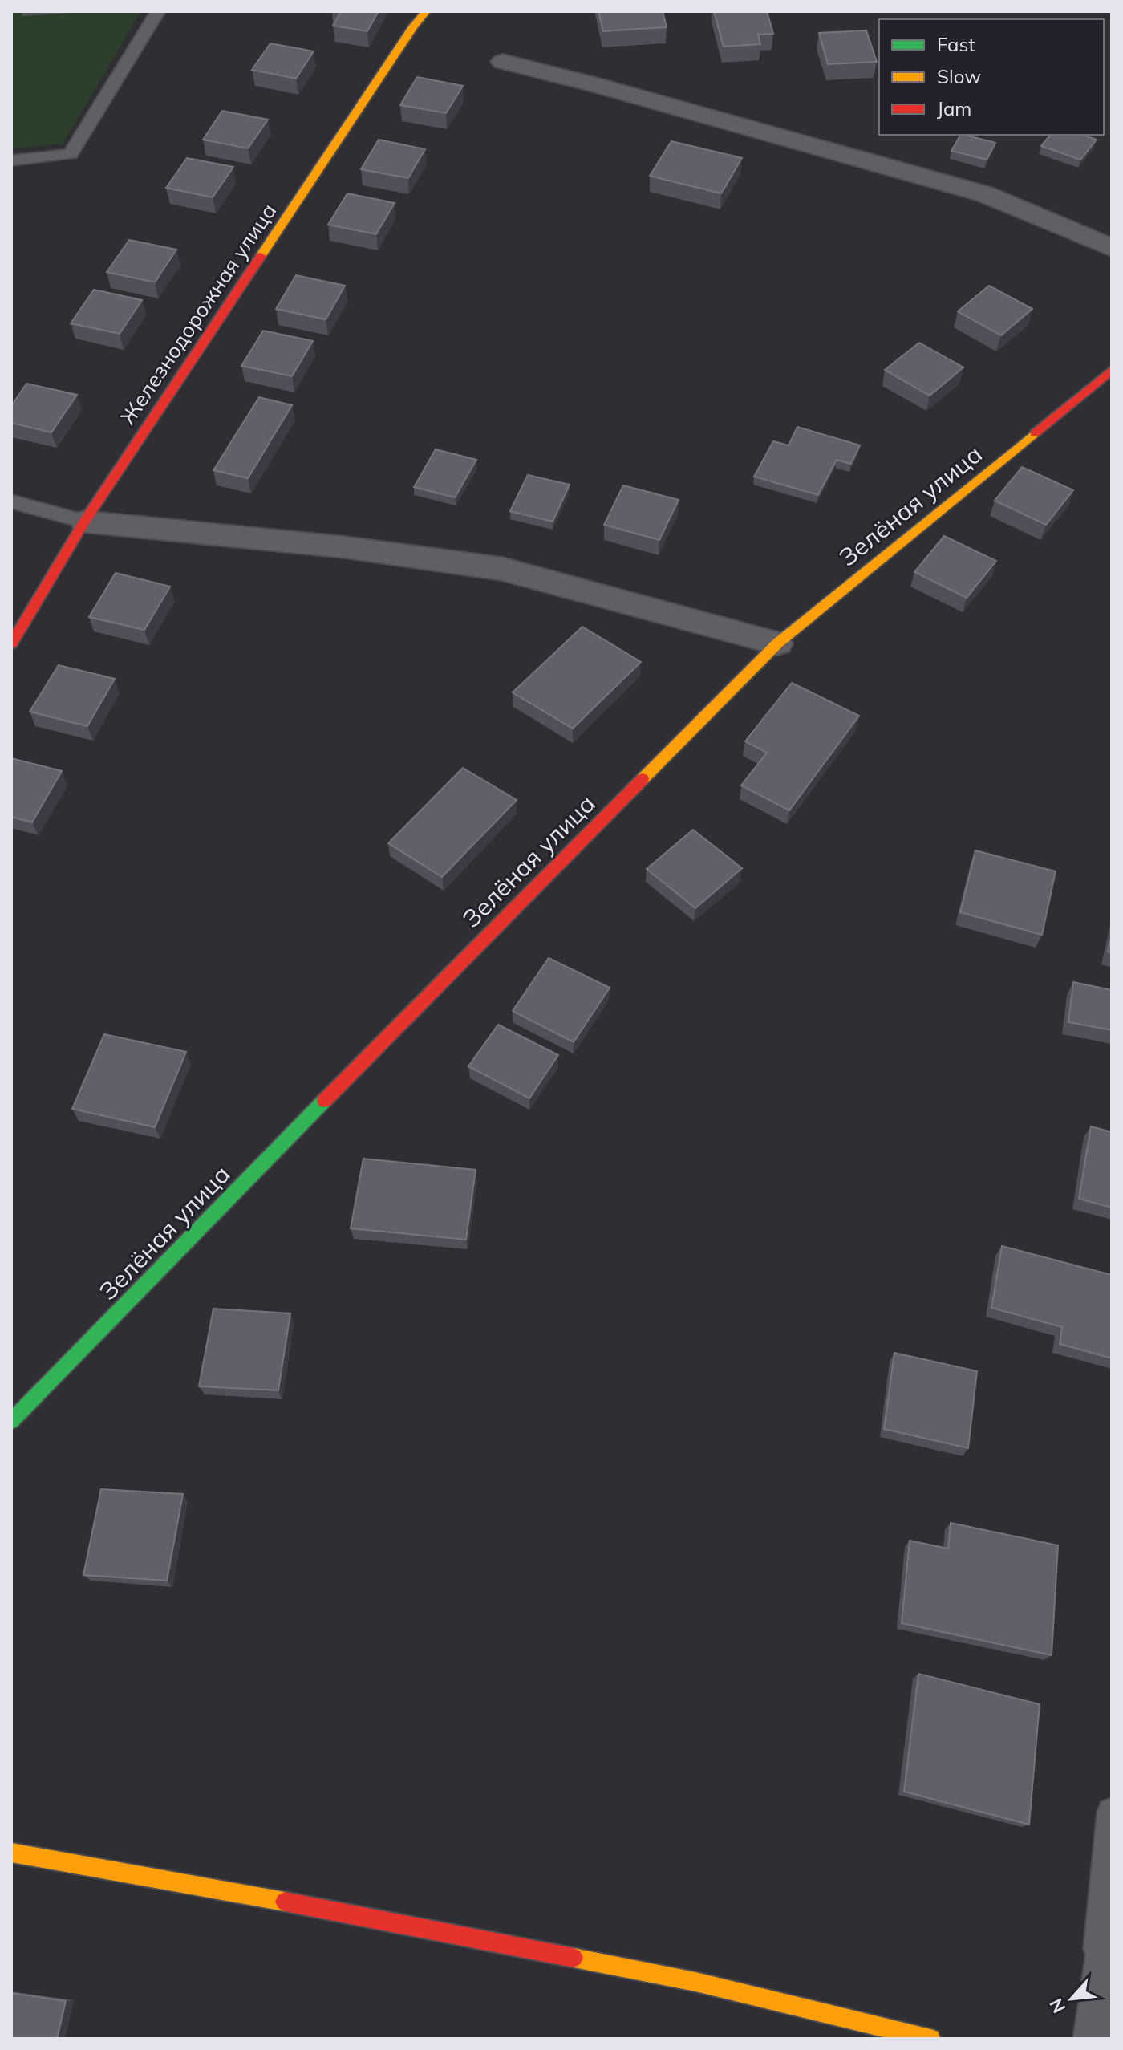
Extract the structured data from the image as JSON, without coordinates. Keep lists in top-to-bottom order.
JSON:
{
  "streets": {
    "street": ["Железнодорожная улица", "Зелёная улица"]
  },
  "legend": ["Fast", "Slow", "Jam"],
  "north": "bottom left"
}
